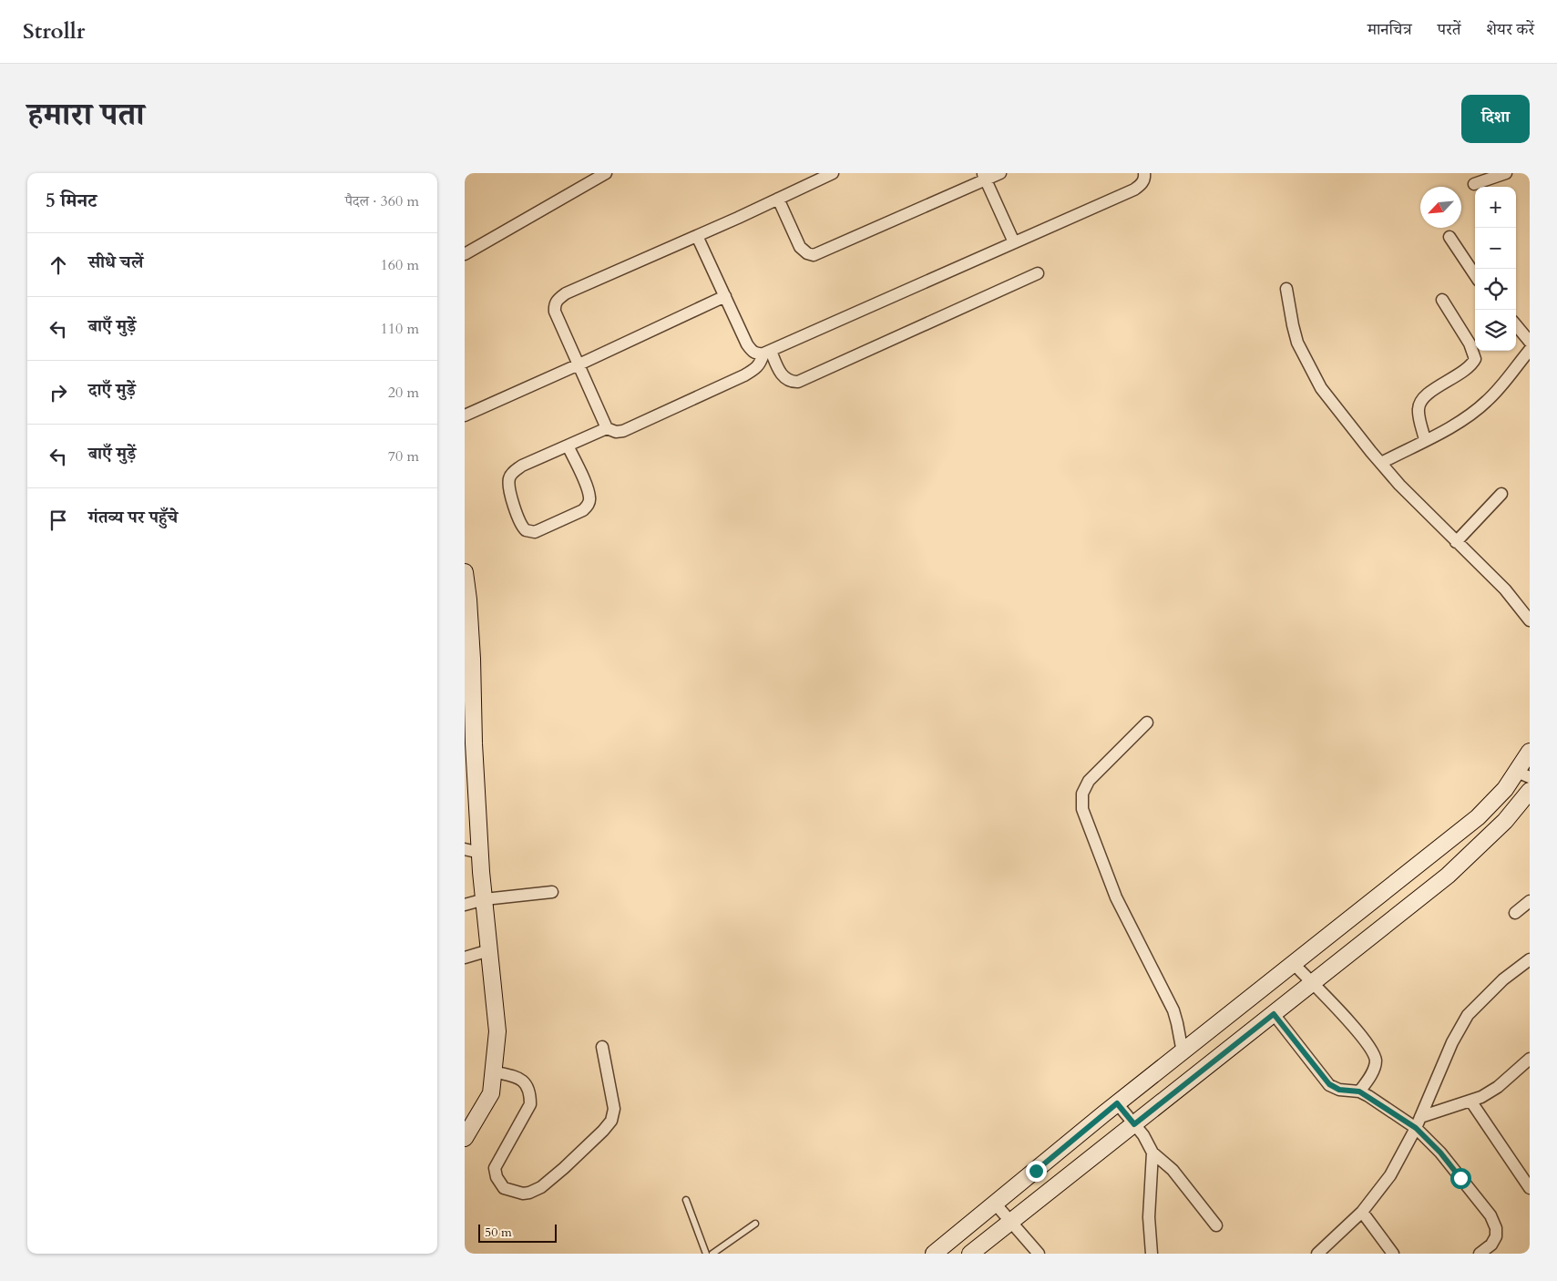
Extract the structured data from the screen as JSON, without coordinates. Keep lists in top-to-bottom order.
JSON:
{
  "scale_bar": "50 m",
  "north": "bottom left",
  "page": {
    "header": "Strollr",
    "nav": ["मानचित्र", "परतें", "शेयर करें"],
    "title": "हमारा पता",
    "buttons": "दिशा",
    "heading": ["5 मिनट", "पैदल · 360 m"],
    "map_buttons": ["+", "−"],
    "list": [
      ["सीधे चलें", "160 m"],
      ["बाएँ मुड़ें", "110 m"],
      ["दाएँ मुड़ें", "20 m"],
      ["बाएँ मुड़ें", "70 m"],
      "गंतव्य पर पहुँचे"
    ],
    "scale": "50 m"
  }
}
